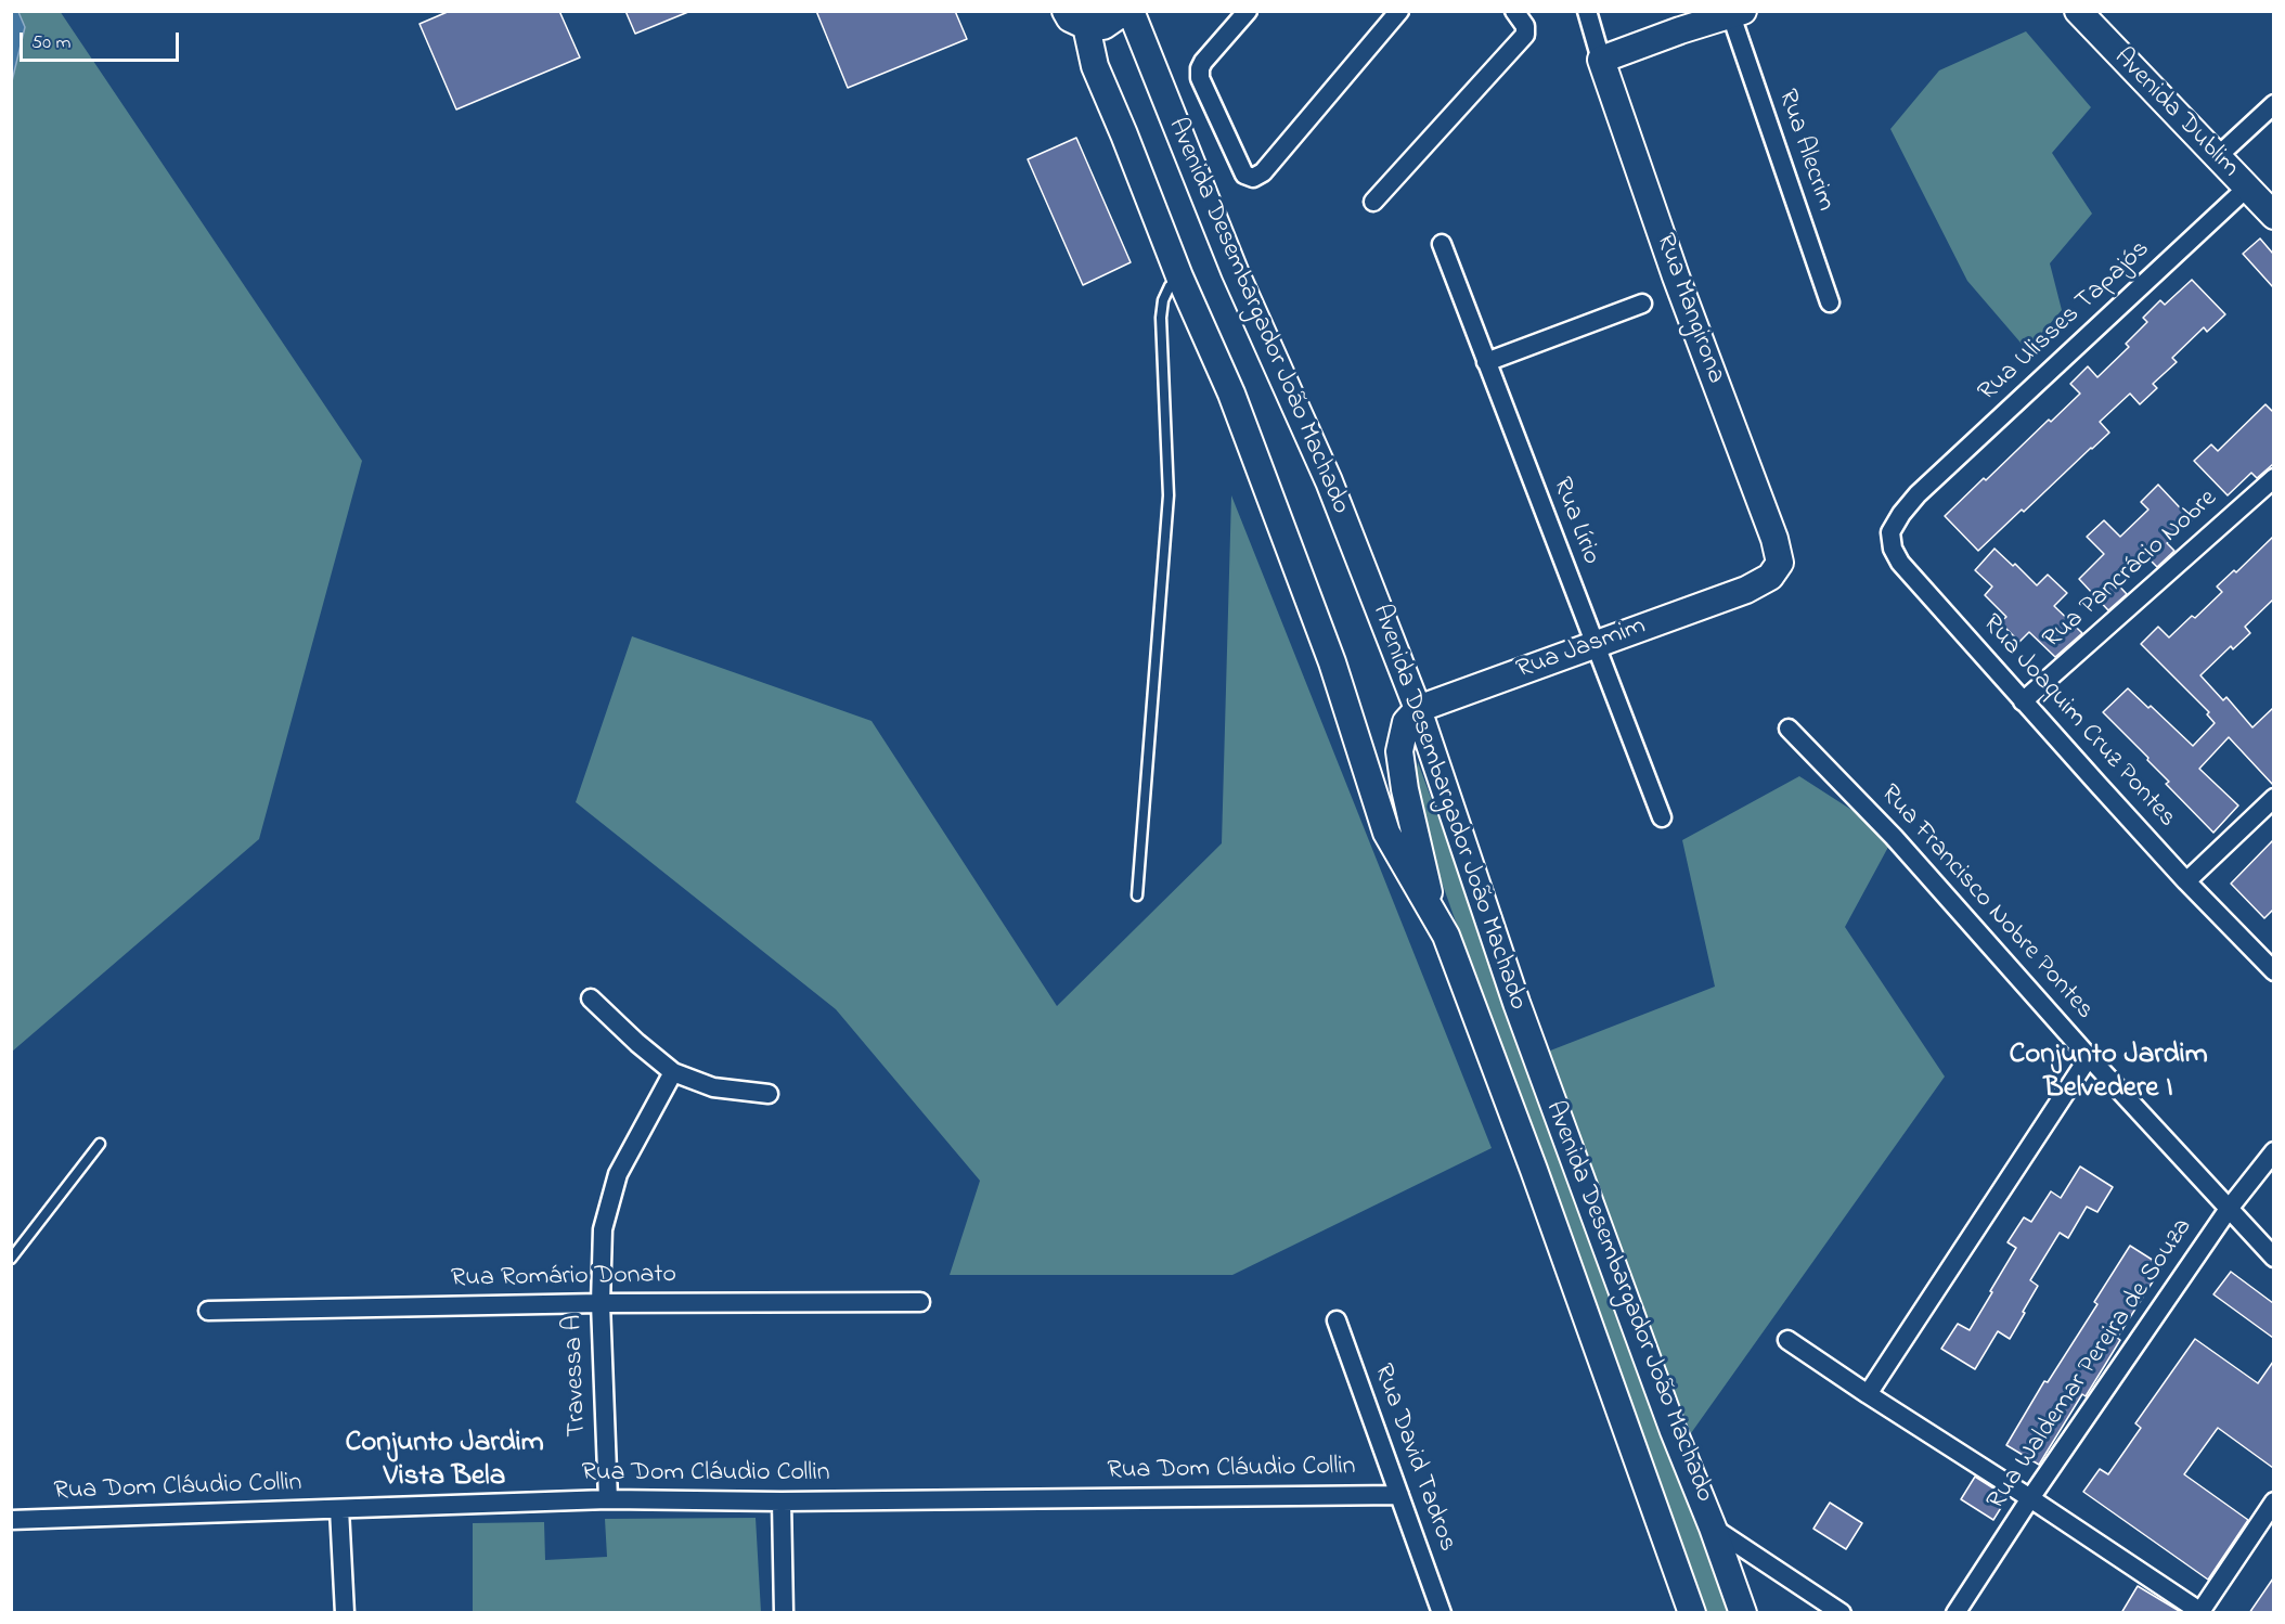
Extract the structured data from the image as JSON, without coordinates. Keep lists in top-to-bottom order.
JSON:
{
  "streets": {
    "street": [
      "Avenida Dublim",
      "Rua Alecrim",
      "Rua Mangirona",
      "Avenida Desembargador João Machado",
      "Rua Ulisses Tapajós",
      "Rua Lírio",
      "Rua Pancrácio Nobre",
      "Rua Jasmim",
      "Rua Joaquim Cruz Pontes",
      "Rua Francisco Nobre Pontes",
      "Rua Romário Donato",
      "Rua Waldemar Pereira de Souza",
      "Travessa A",
      "Rua David Tadros",
      "Rua Dom Cláudio Collin"
    ]
  },
  "crossings": [
    ["Avenida Dublim", "Rua Ulisses Tapajós"],
    ["Rua Mangirona", "Rua Jasmim"],
    ["Avenida Desembargador João Machado", "Rua Jasmim"],
    ["Rua Ulisses Tapajós", "Rua Joaquim Cruz Pontes"],
    ["Rua Lírio", "Rua Jasmim"],
    ["Rua Pancrácio Nobre", "Rua Joaquim Cruz Pontes"],
    ["Rua Francisco Nobre Pontes", "Rua Waldemar Pereira de Souza"],
    ["Rua Romário Donato", "Travessa A"],
    ["Travessa A", "Rua Dom Cláudio Collin"],
    ["Rua David Tadros", "Rua Dom Cláudio Collin"]
  ],
  "districts": ["Conjunto Jardim Belvedere I", "Conjunto Jardim Vista Bela"],
  "scale_bar": "50 m"
}
